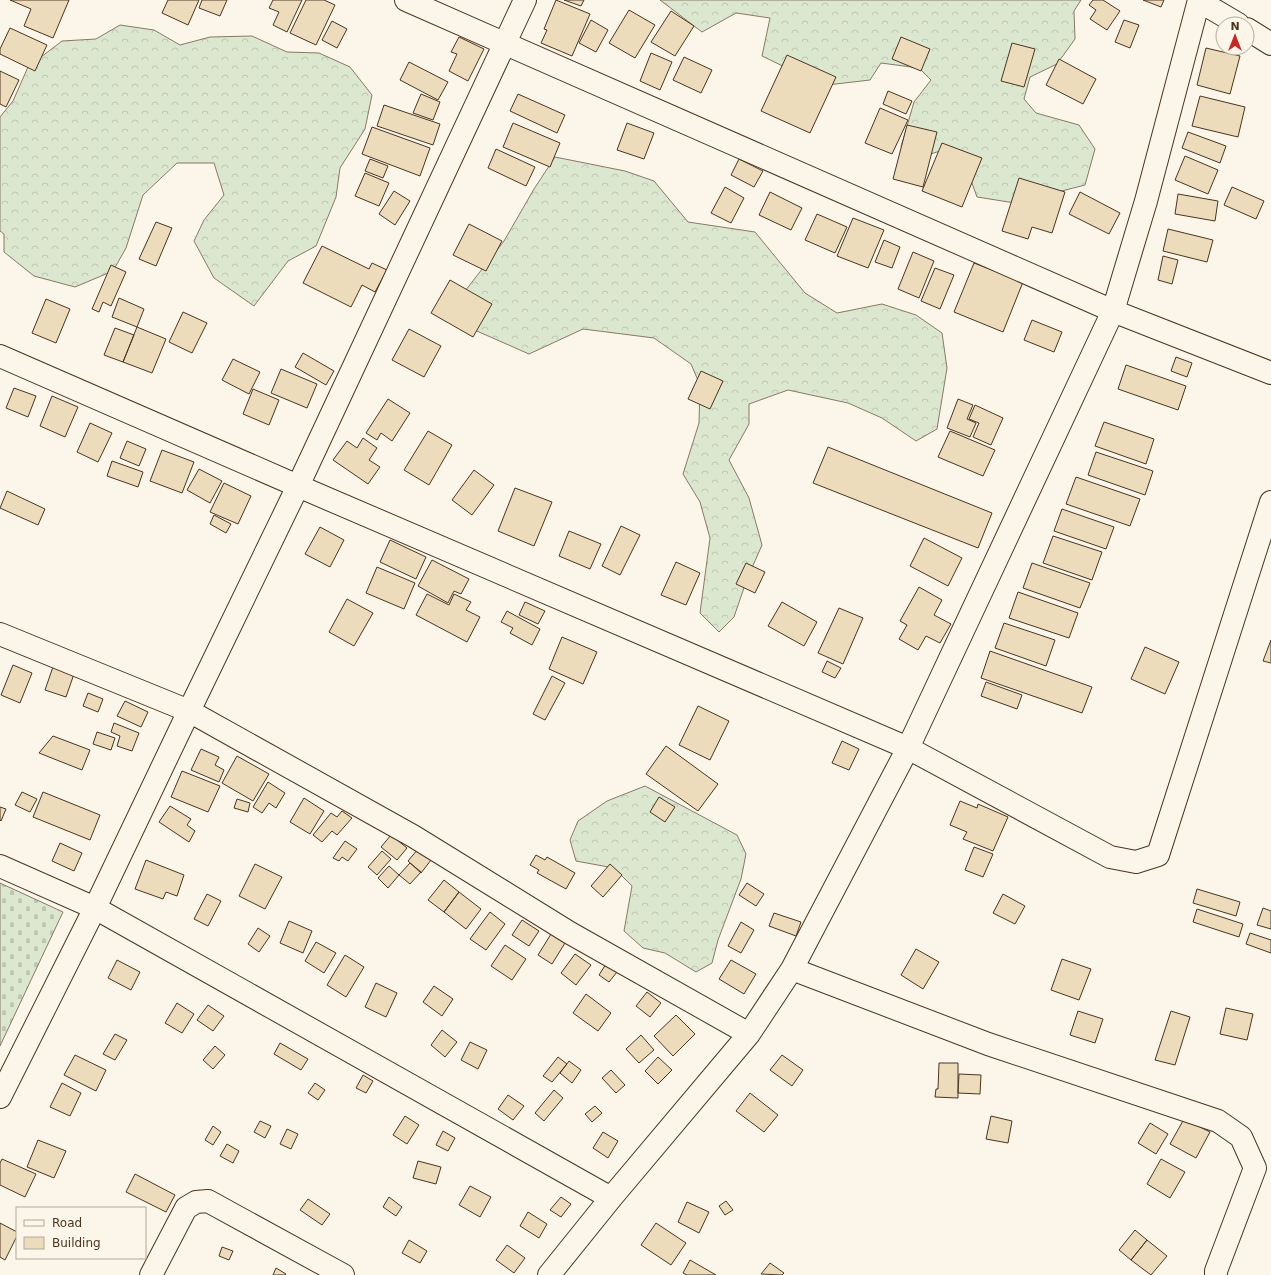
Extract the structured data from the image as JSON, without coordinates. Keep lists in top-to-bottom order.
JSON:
{
  "legend": ["Road", "Building"],
  "north": "top"
}
